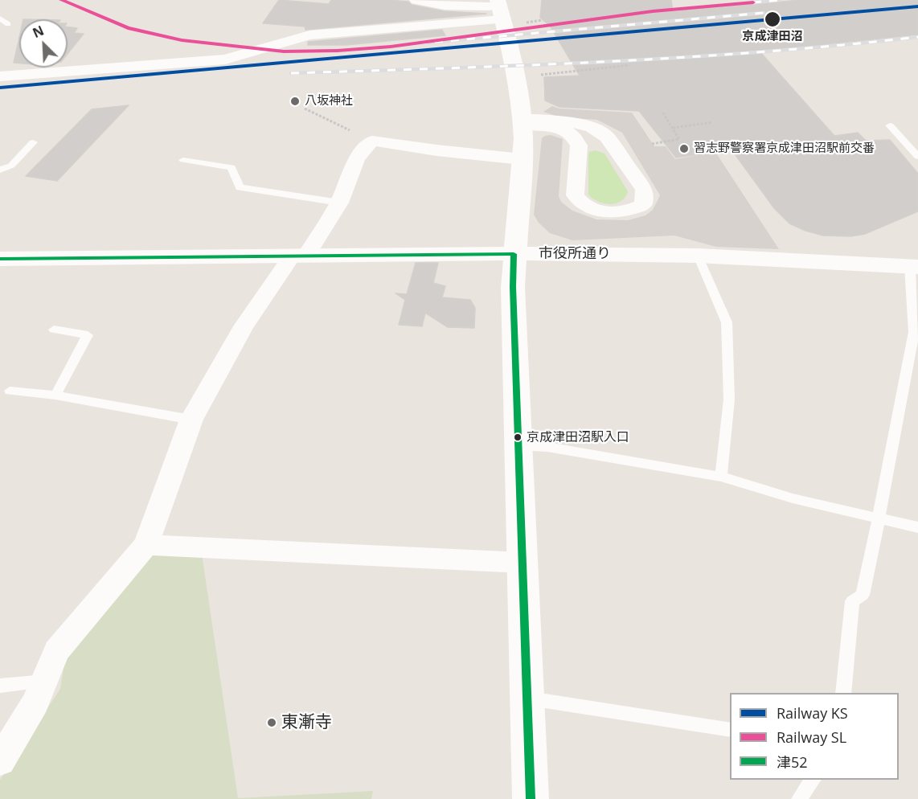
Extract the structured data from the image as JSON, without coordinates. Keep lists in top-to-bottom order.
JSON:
{
  "streets": {
    "main road": ["市役所通り"]
  },
  "places": [
    "京成津田沼",
    "八坂神社",
    "習志野警察署京成津田沼駅前交番",
    "京成津田沼駅入口",
    "東漸寺"
  ],
  "lines": ["rail line SL", "rail line KS", "transit line 津52"],
  "legend": ["Railway KS", "Railway SL", "津52"],
  "north": "top left"
}
